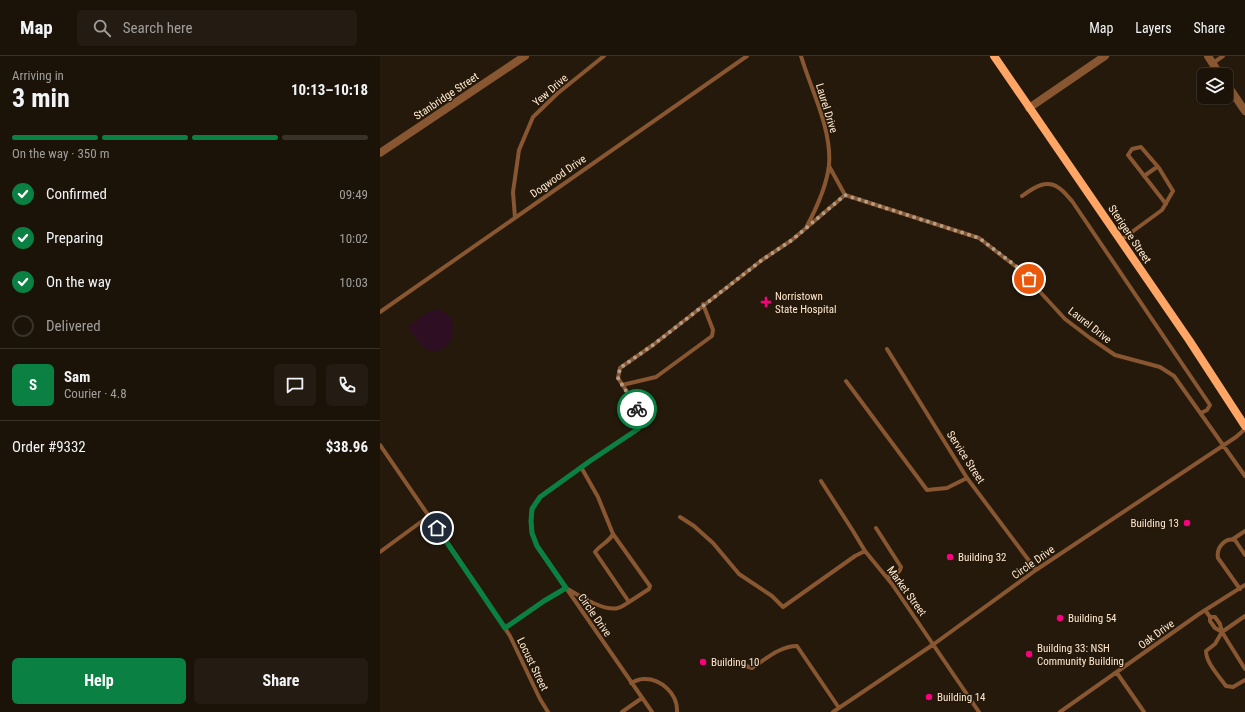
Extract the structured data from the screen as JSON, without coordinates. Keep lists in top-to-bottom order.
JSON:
{
  "streets": {
    "street": ["Stanbridge Street", "Sterigere Street"],
    "lane": [
      "Yew Drive",
      "Laurel Drive",
      "Dogwood Drive",
      "Service Street",
      "Circle Drive",
      "Market Street",
      "Oak Drive",
      "Locust Street"
    ]
  },
  "crossings": [
    ["Yew Drive", "Dogwood Drive"],
    ["Laurel Drive", "Circle Drive"],
    ["Service Street", "Circle Drive"],
    ["Circle Drive", "Market Street"]
  ],
  "places": {
    "health": ["Norristown State Hospital"],
    "other": [
      "Building 13",
      "Building 32",
      "Building 54",
      "Building 33: NSH Community Building",
      "Building 10",
      "Building 14"
    ]
  },
  "page": {
    "header": "Map",
    "search": "Search here",
    "nav": ["Map", "Layers", "Share"],
    "heading": ["3 min", "Arriving in", "10:13–10:18"],
    "panel": [
      "Sam",
      "Courier · 4.8",
      "Order #9332",
      "$38.96"
    ],
    "bar": "On the way · 350 m",
    "list": [
      ["Confirmed", "09:49"],
      ["Preparing", "10:02"],
      ["On the way", "10:03"],
      "Delivered"
    ],
    "round": "S",
    "buttons": ["Help", "Share"]
  }
}
